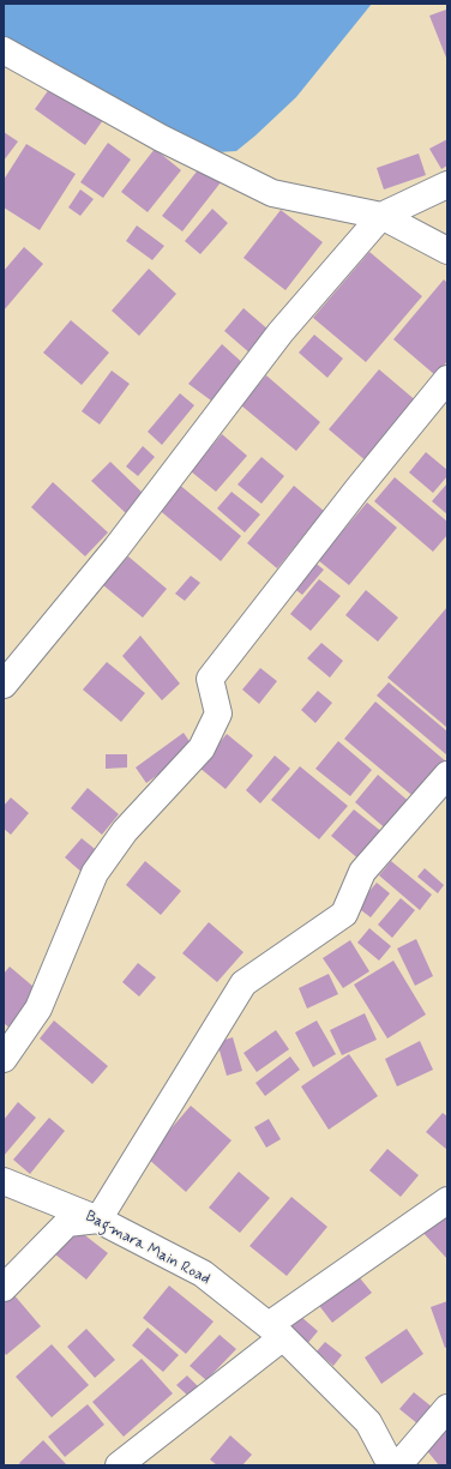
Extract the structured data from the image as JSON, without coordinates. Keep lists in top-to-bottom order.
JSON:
{
  "streets": {
    "street": ["Bagmara Main Road"]
  }
}
